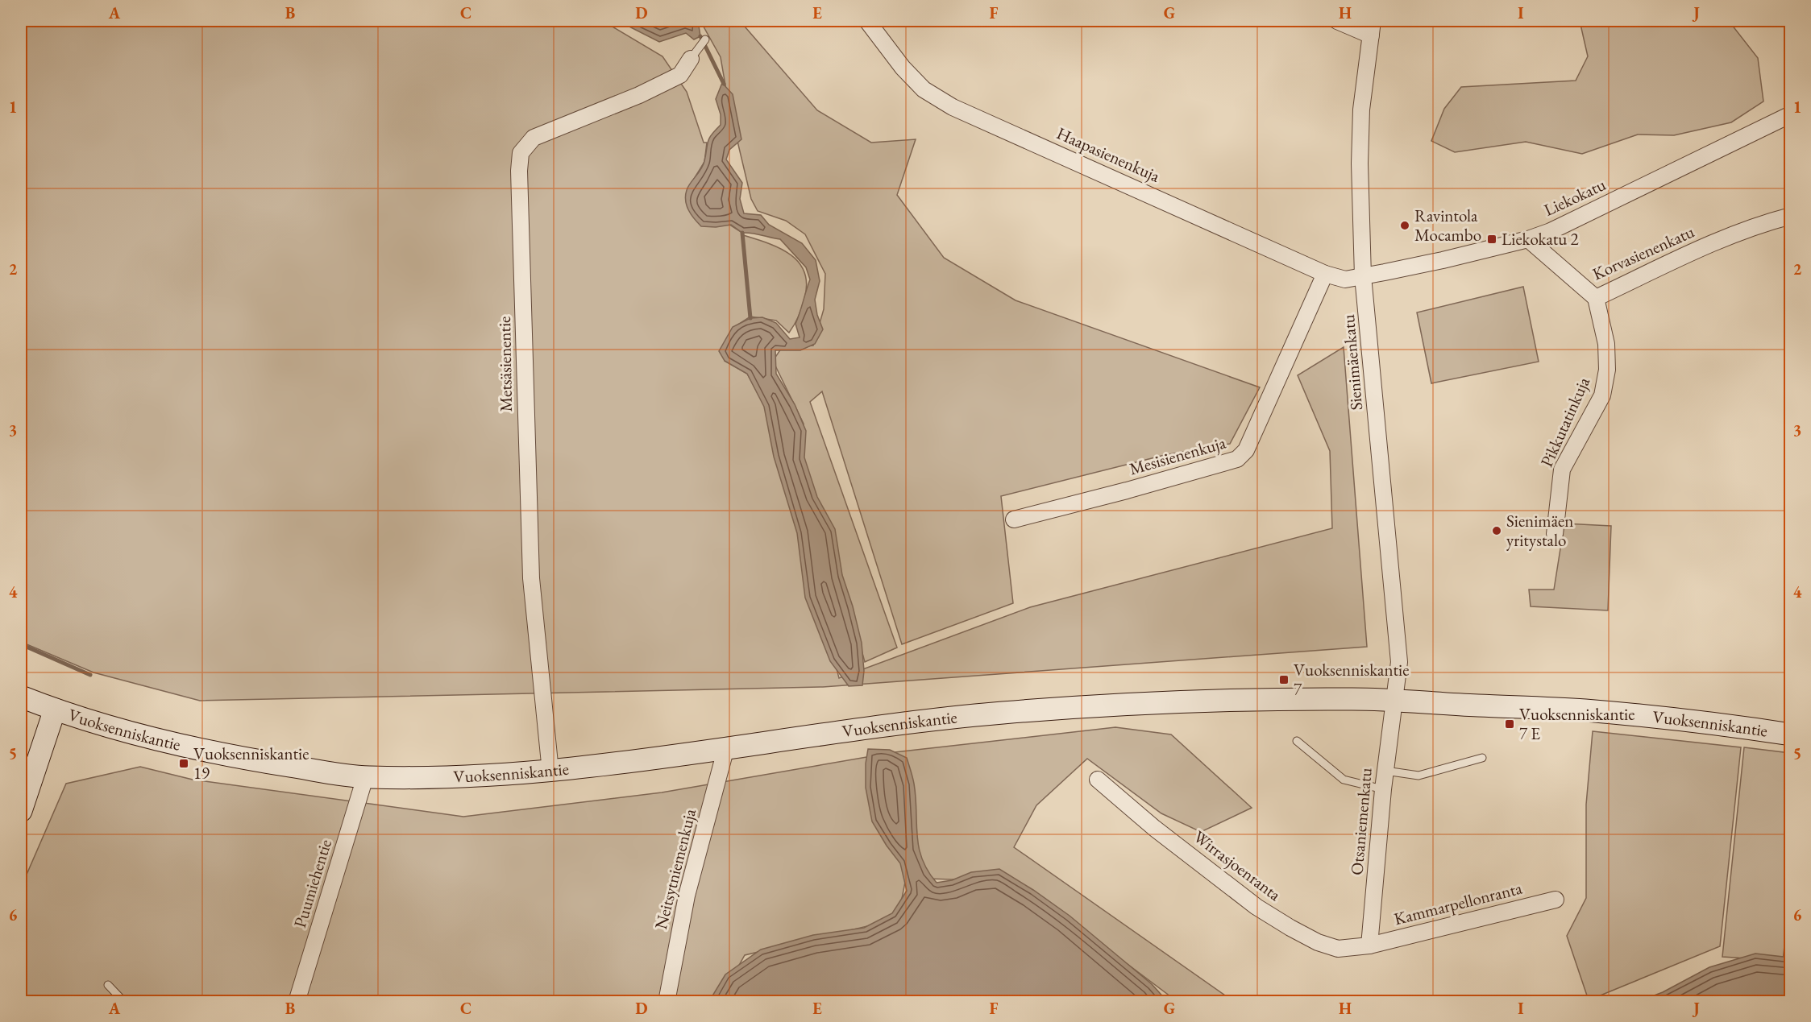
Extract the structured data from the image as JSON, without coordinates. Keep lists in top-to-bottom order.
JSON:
{
  "streets": {
    "street": [
      "Haapasienenkuja",
      "Liekokatu",
      "Korvasienenkatu",
      "Sienimäenkatu",
      "Metsäsienentie",
      "Pikkutatinkuja",
      "Mesisienenkuja",
      "Vuoksenniskantie",
      "Otsaniemenkatu",
      "Wirrasjoenranta",
      "Neitsytniemenkuja",
      "Puumiehentie",
      "Kammarpellonranta"
    ]
  },
  "crossings": [
    ["Haapasienenkuja", "Liekokatu"],
    ["Haapasienenkuja", "Sienimäenkatu"],
    ["Haapasienenkuja", "Mesisienenkuja"],
    ["Liekokatu", "Korvasienenkatu"],
    ["Liekokatu", "Sienimäenkatu"],
    ["Korvasienenkatu", "Pikkutatinkuja"],
    ["Sienimäenkatu", "Vuoksenniskantie"],
    ["Sienimäenkatu", "Otsaniemenkatu"],
    ["Metsäsienentie", "Vuoksenniskantie"],
    ["Vuoksenniskantie", "Otsaniemenkatu"],
    ["Vuoksenniskantie", "Neitsytniemenkuja"],
    ["Vuoksenniskantie", "Puumiehentie"],
    ["Otsaniemenkatu", "Wirrasjoenranta"],
    ["Otsaniemenkatu", "Kammarpellonranta"],
    ["Wirrasjoenranta", "Kammarpellonranta"]
  ],
  "places": {
    "other": ["Ravintola Mocambo", "Sienimäen yritystalo"],
    "transit": [
      "Liekokatu 2",
      "Vuoksenniskantie 7",
      "Vuoksenniskantie 7 E",
      "Vuoksenniskantie 19"
    ]
  },
  "grid": {
    "columns": [
      "A",
      "B",
      "C",
      "D",
      "E",
      "F",
      "G",
      "H",
      "I",
      "J"
    ],
    "rows": [
      "1",
      "2",
      "3",
      "4",
      "5",
      "6"
    ]
  }
}
